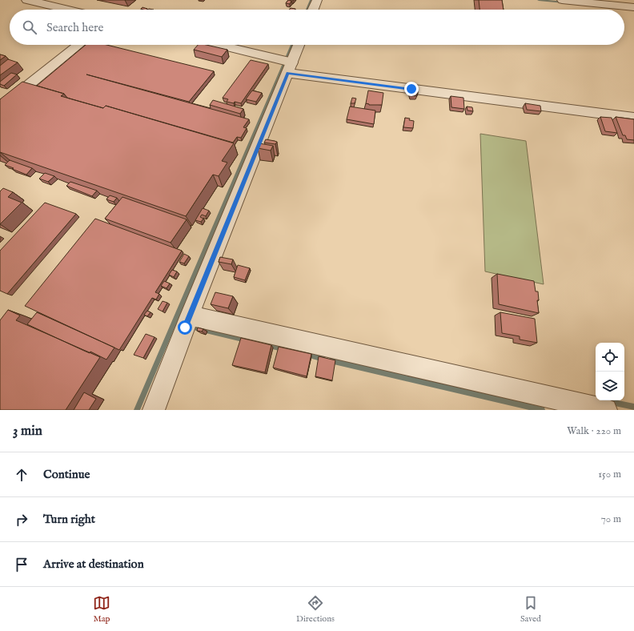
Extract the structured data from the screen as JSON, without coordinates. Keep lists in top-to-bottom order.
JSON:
{
  "page": {
    "search": "Search here",
    "heading": ["3 min", "Walk · 220 m"],
    "list": [
      ["Continue", "150 m"],
      ["Turn right", "70 m"],
      "Arrive at destination"
    ],
    "nav": ["Map", "Directions", "Saved"]
  }
}
